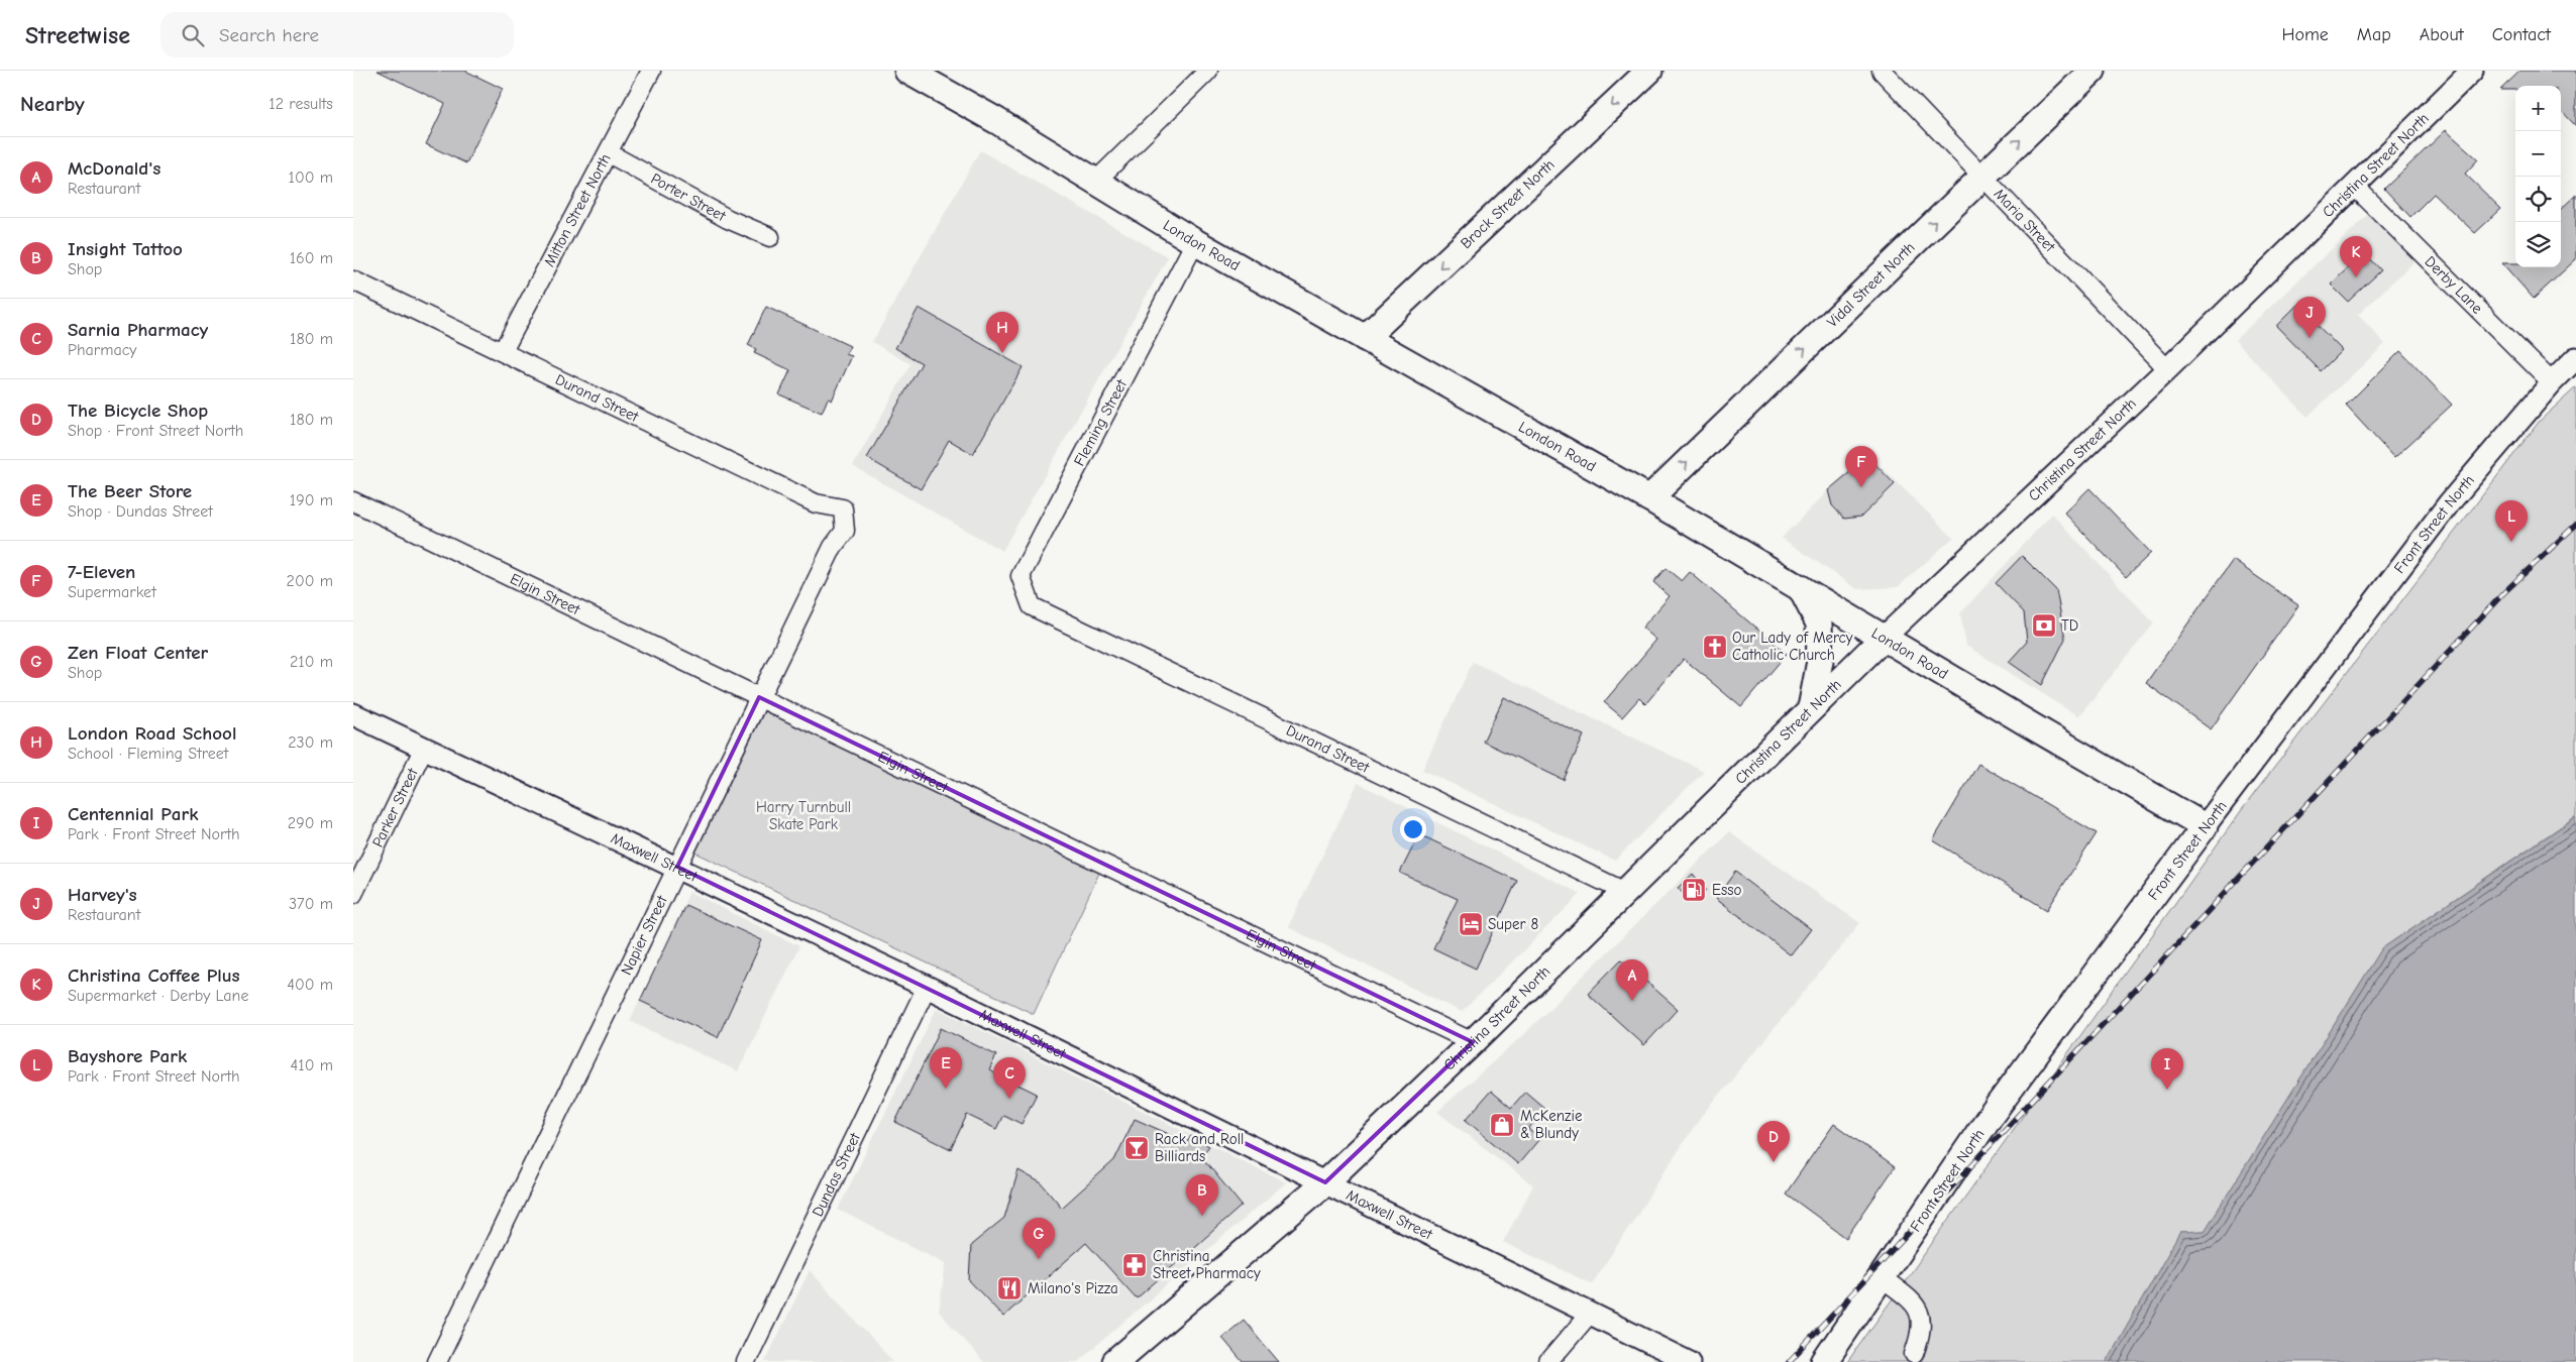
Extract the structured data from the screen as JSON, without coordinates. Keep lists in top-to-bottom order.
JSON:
{
  "streets": {
    "main road": [
      "Christina Street North",
      "Brock Street North",
      "London Road",
      "Vidal Street North",
      "Front Street North"
    ],
    "street": [
      "Porter Street",
      "Mitton Street North",
      "Maria Street",
      "Derby Lane",
      "Durand Street",
      "Fleming Street",
      "Elgin Street",
      "Parker Street",
      "Maxwell Street",
      "Napier Street",
      "Dundas Street"
    ]
  },
  "crossings": [
    ["Christina Street North", "Maria Street"],
    ["Christina Street North", "London Road"],
    ["Christina Street North", "Derby Lane"],
    ["Christina Street North", "Durand Street"],
    ["Christina Street North", "Elgin Street"],
    ["Christina Street North", "Maxwell Street"],
    ["Porter Street", "Mitton Street North"],
    ["Brock Street North", "London Road"],
    ["Mitton Street North", "Durand Street"],
    ["Maria Street", "Vidal Street North"],
    ["London Road", "Vidal Street North"],
    ["London Road", "Fleming Street"],
    ["London Road", "Front Street North"],
    ["Derby Lane", "Front Street North"],
    ["Durand Street", "Fleming Street"],
    ["Durand Street", "Napier Street"],
    ["Elgin Street", "Napier Street"],
    ["Parker Street", "Maxwell Street"],
    ["Maxwell Street", "Napier Street"],
    ["Maxwell Street", "Dundas Street"]
  ],
  "one_way": ["Brock Street North", "Vidal Street North"],
  "parks": ["Harry Turnbull Skate Park"],
  "places": {
    "bank": ["TD"],
    "church": ["Our Lady of Mercy Catholic Church"],
    "fuel station": ["Esso"],
    "hotel": ["Super 8"],
    "shop": ["McKenzie & Blundy"],
    "bar": ["Rack and Roll Billiards"],
    "pharmacy": ["Christina Street Pharmacy"],
    "restaurant": ["Milano's Pizza"]
  },
  "page": {
    "header": "Streetwise",
    "search": "Search here",
    "nav": [
      "Home",
      "Map",
      "About",
      "Contact"
    ],
    "heading": ["Nearby", "12 results"],
    "map_buttons": ["+", "−"],
    "list": [
      {
        "mark": "A",
        "name": "McDonald's",
        "note": "Restaurant",
        "value": "100 m"
      },
      {
        "mark": "B",
        "name": "Insight Tattoo",
        "note": "Shop",
        "value": "160 m"
      },
      {
        "mark": "C",
        "name": "Sarnia Pharmacy",
        "note": "Pharmacy",
        "value": "180 m"
      },
      {
        "mark": "D",
        "name": "The Bicycle Shop",
        "note": "Shop · Front Street North",
        "value": "180 m"
      },
      {
        "mark": "E",
        "name": "The Beer Store",
        "note": "Shop · Dundas Street",
        "value": "190 m"
      },
      {
        "mark": "F",
        "name": "7-Eleven",
        "note": "Supermarket",
        "value": "200 m"
      },
      {
        "mark": "G",
        "name": "Zen Float Center",
        "note": "Shop",
        "value": "210 m"
      },
      {
        "mark": "H",
        "name": "London Road School",
        "note": "School · Fleming Street",
        "value": "230 m"
      },
      {
        "mark": "I",
        "name": "Centennial Park",
        "note": "Park · Front Street North",
        "value": "290 m"
      },
      {
        "mark": "J",
        "name": "Harvey's",
        "note": "Restaurant",
        "value": "370 m"
      },
      {
        "mark": "K",
        "name": "Christina Coffee Plus",
        "note": "Supermarket · Derby Lane",
        "value": "400 m"
      },
      {
        "mark": "L",
        "name": "Bayshore Park",
        "note": "Park · Front Street North",
        "value": "410 m"
      }
    ],
    "pins": [
      "K",
      "J",
      "H",
      "F",
      "L",
      "A",
      "E",
      "I",
      "C",
      "D",
      "B",
      "G"
    ]
  }
}
